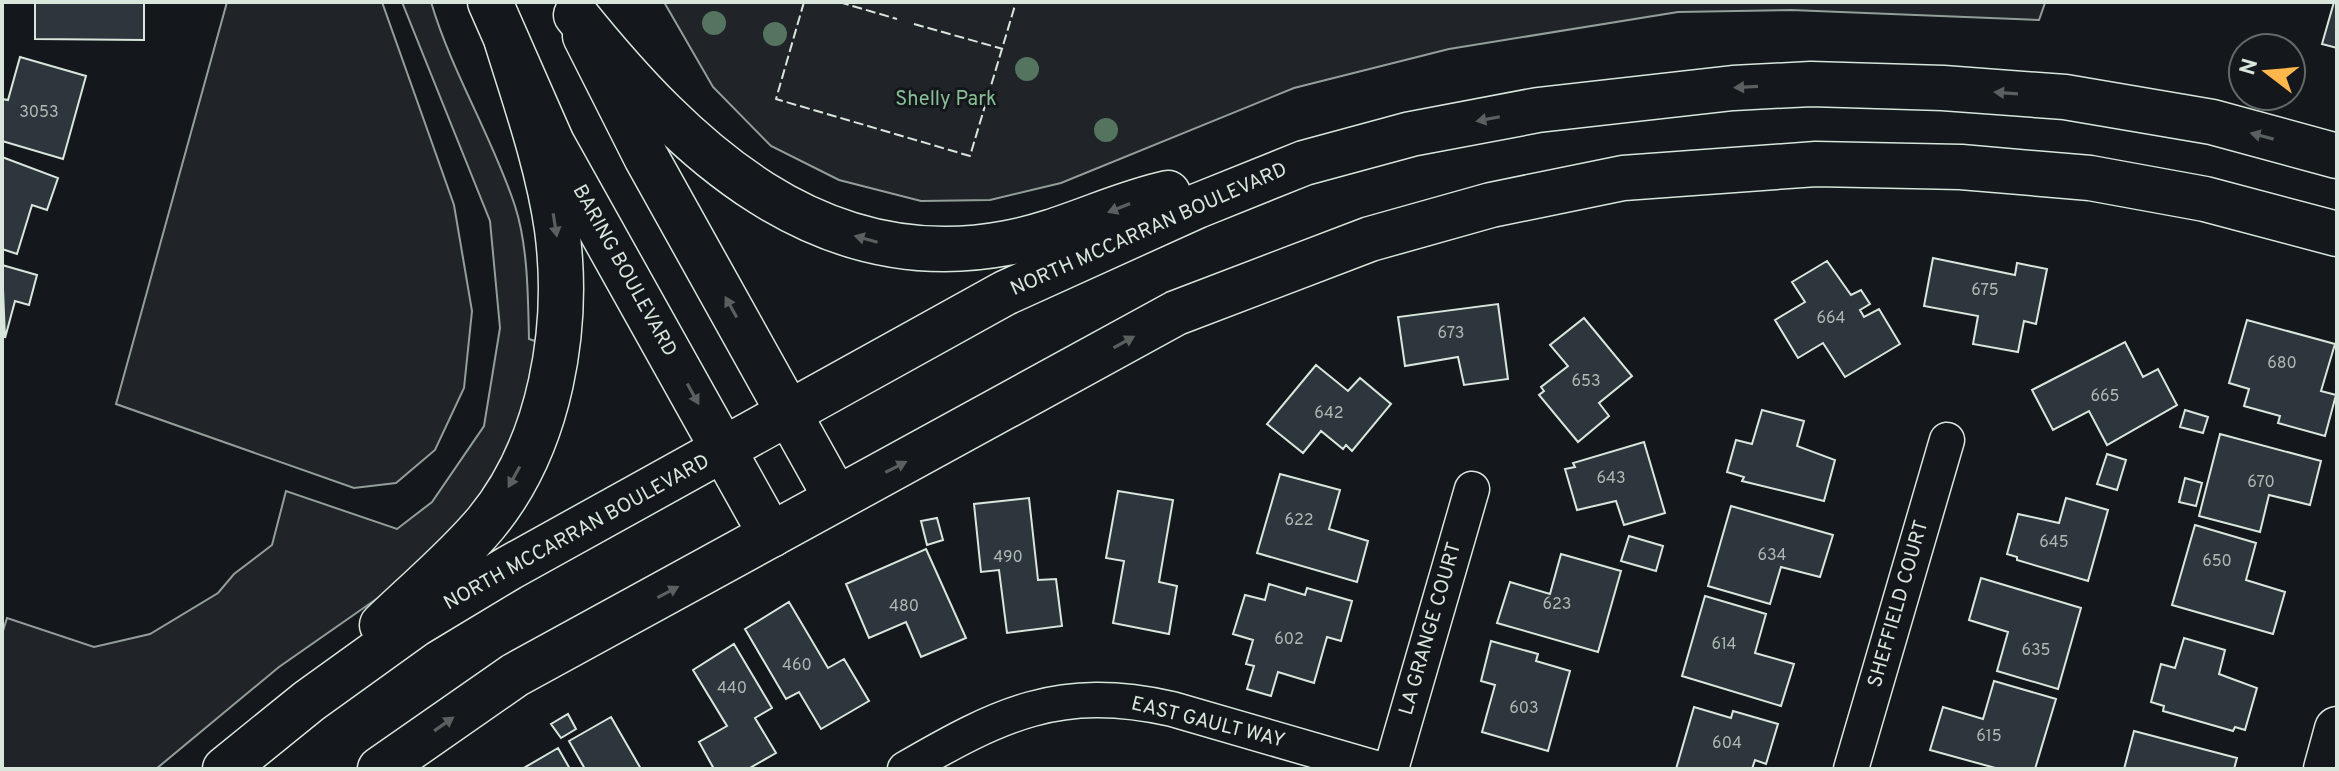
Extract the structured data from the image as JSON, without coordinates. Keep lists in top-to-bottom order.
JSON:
{
  "streets": {
    "main road": ["NORTH MCCARRAN BOULEVARD", "BARING BOULEVARD"],
    "street": ["SHEFFIELD COURT", "LA GRANGE COURT", "EAST GAULT WAY"]
  },
  "crossings": [
    ["NORTH MCCARRAN BOULEVARD", "BARING BOULEVARD"]
  ],
  "parks": ["Shelly Park"],
  "house_numbers": [
    "3053",
    "675",
    "664",
    "673",
    "680",
    "653",
    "665",
    "642",
    "643",
    "670",
    "622",
    "645",
    "634",
    "490",
    "650",
    "623",
    "480",
    "602",
    "614",
    "635",
    "460",
    "440",
    "603",
    "615",
    "604"
  ],
  "north": "left"
}
